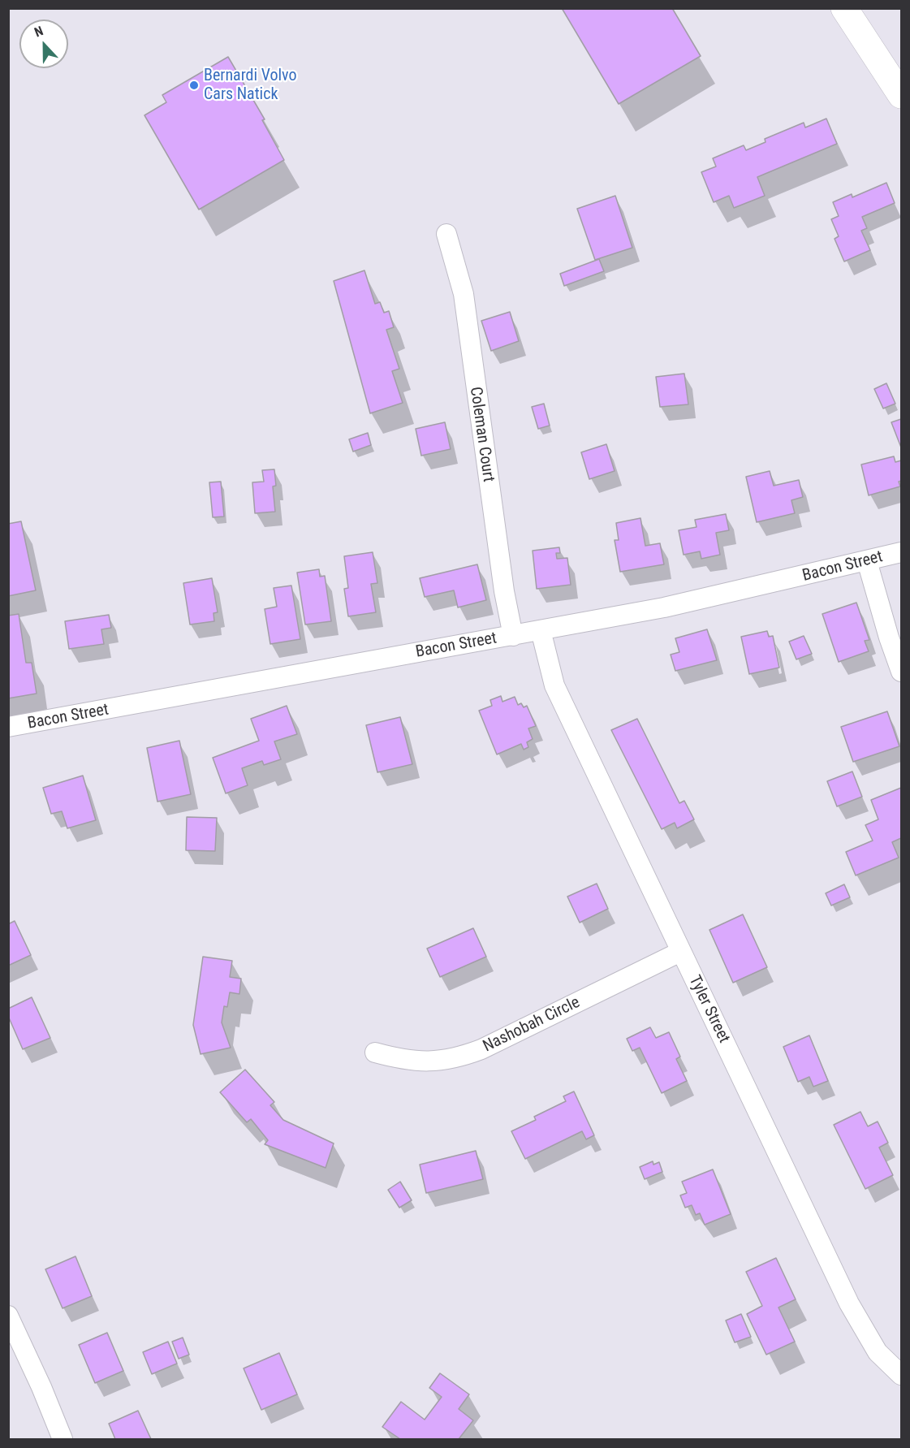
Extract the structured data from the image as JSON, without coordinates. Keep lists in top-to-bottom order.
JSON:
{
  "streets": {
    "street": [
      "Coleman Court",
      "Bacon Street",
      "Tyler Street",
      "Nashobah Circle"
    ]
  },
  "crossings": [
    ["Coleman Court", "Bacon Street"],
    ["Bacon Street", "Tyler Street"],
    ["Tyler Street", "Nashobah Circle"]
  ],
  "places": ["Bernardi Volvo Cars Natick"],
  "north": "top"
}
